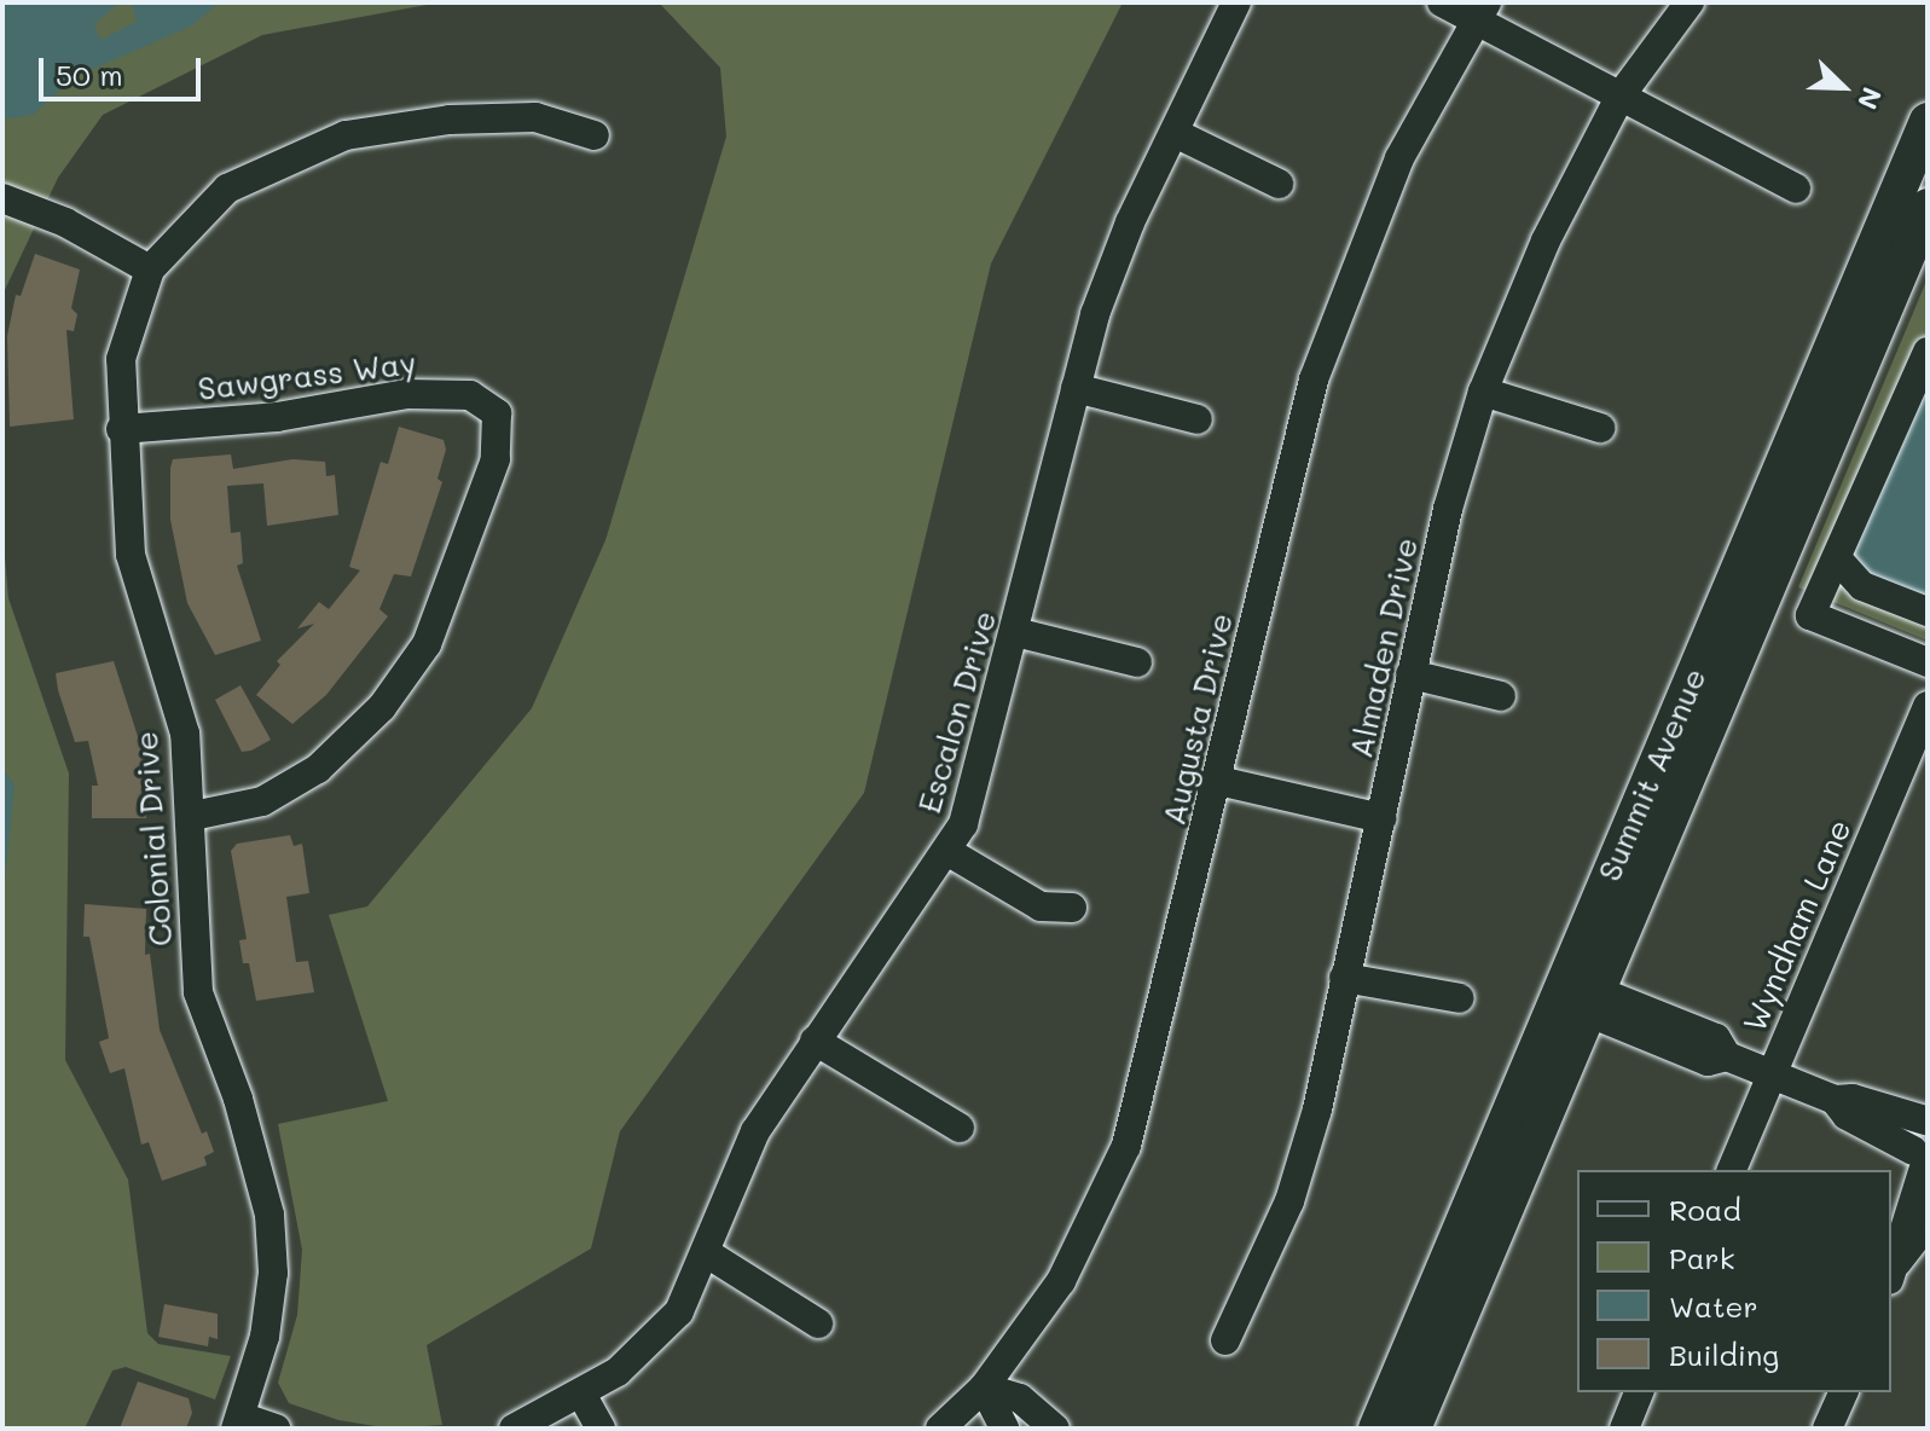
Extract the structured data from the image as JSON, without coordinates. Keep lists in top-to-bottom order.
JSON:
{
  "streets": {
    "main road": ["Summit Avenue"],
    "street": [
      "Sawgrass Way",
      "Almaden Drive",
      "Escalon Drive",
      "Augusta Drive",
      "Colonial Drive",
      "Wyndham Lane"
    ]
  },
  "crossings": [
    ["Sawgrass Way", "Colonial Drive"]
  ],
  "legend": [
    "Road",
    "Park",
    "Water",
    "Building"
  ],
  "scale_bar": "50 m",
  "north": "bottom right"
}
